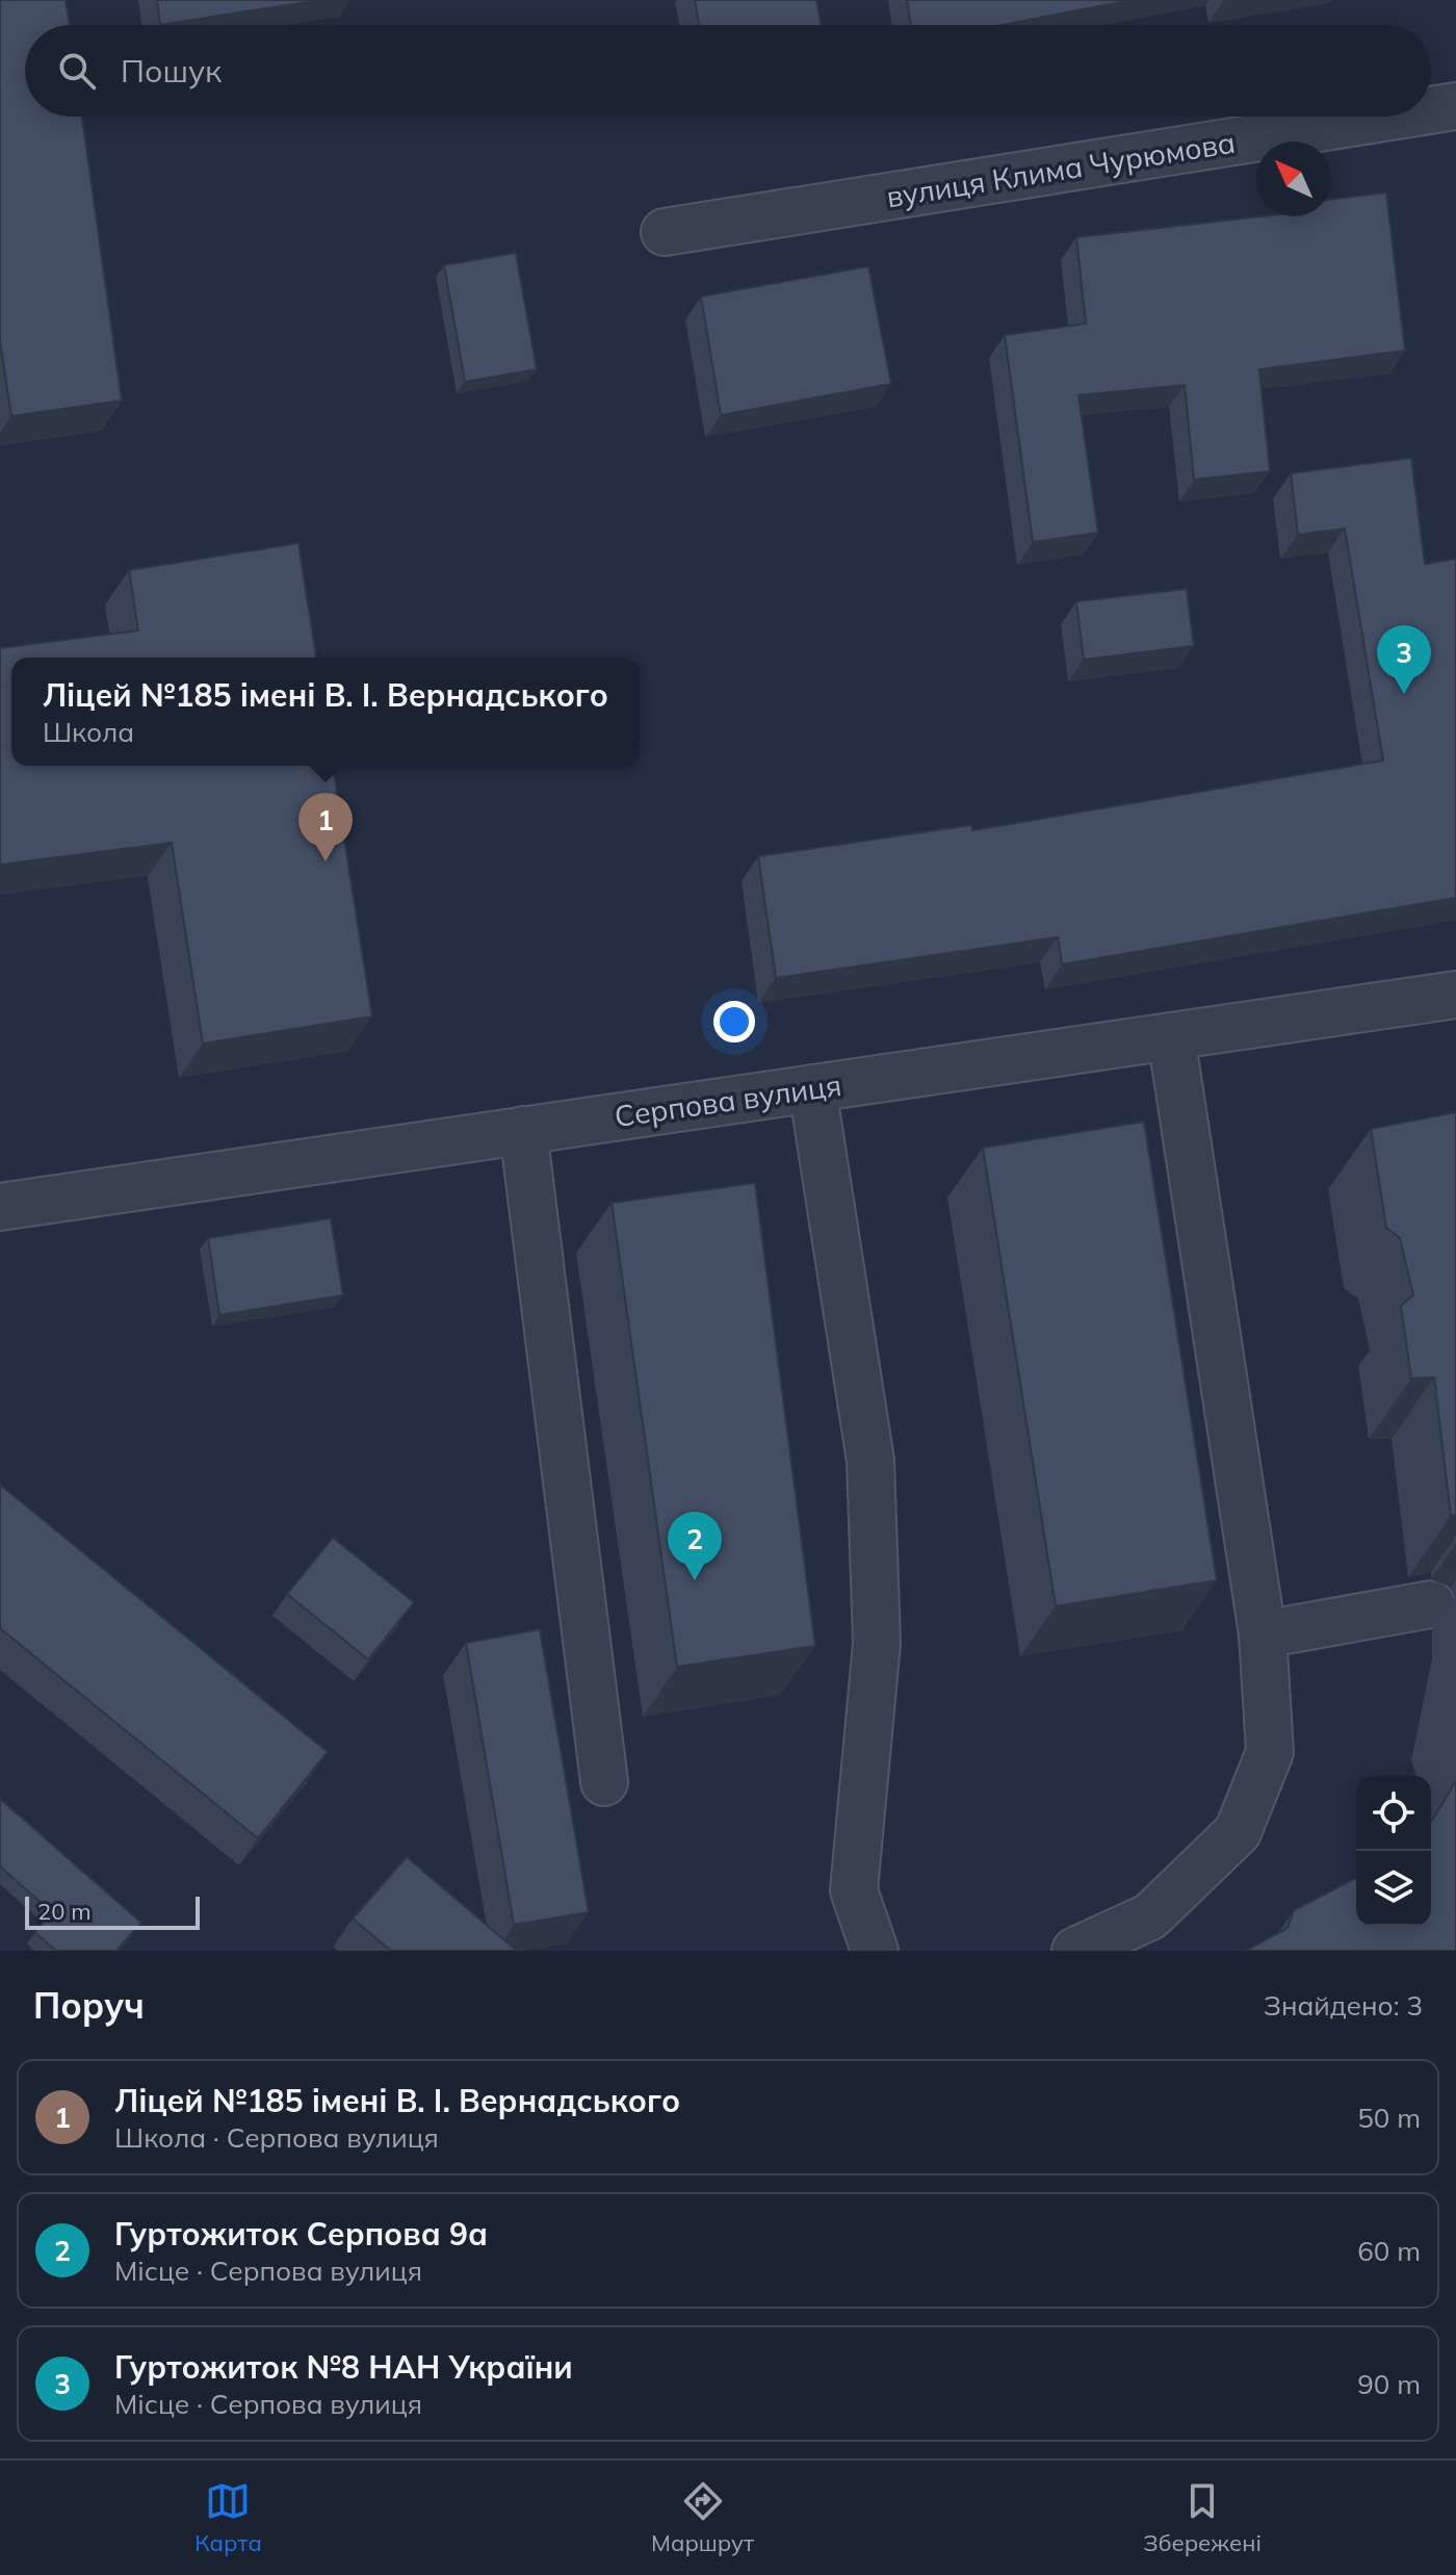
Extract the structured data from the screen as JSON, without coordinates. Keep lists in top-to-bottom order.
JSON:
{
  "streets": {
    "street": ["вулиця Клима Чурюмова", "Серпова вулиця"]
  },
  "scale_bar": "20 m",
  "north": "top left",
  "page": {
    "search": "Пошук",
    "pins": ["3", "1", "2"],
    "popup": ["Ліцей №185 імені В. І. Вернадського", "Школа"],
    "scale": "20 m",
    "heading": ["Поруч", "Знайдено: 3"],
    "list": [
      {
        "mark": "1",
        "name": "Ліцей №185 імені В. І. Вернадського",
        "note": "Школа · Серпова вулиця",
        "value": "50 m"
      },
      {
        "mark": "2",
        "name": "Гуртожиток Серпова 9а",
        "note": "Місце · Серпова вулиця",
        "value": "60 m"
      },
      {
        "mark": "3",
        "name": "Гуртожиток №8 НАН України",
        "note": "Місце · Серпова вулиця",
        "value": "90 m"
      }
    ],
    "nav": ["Карта", "Маршрут", "Збережені"]
  }
}
